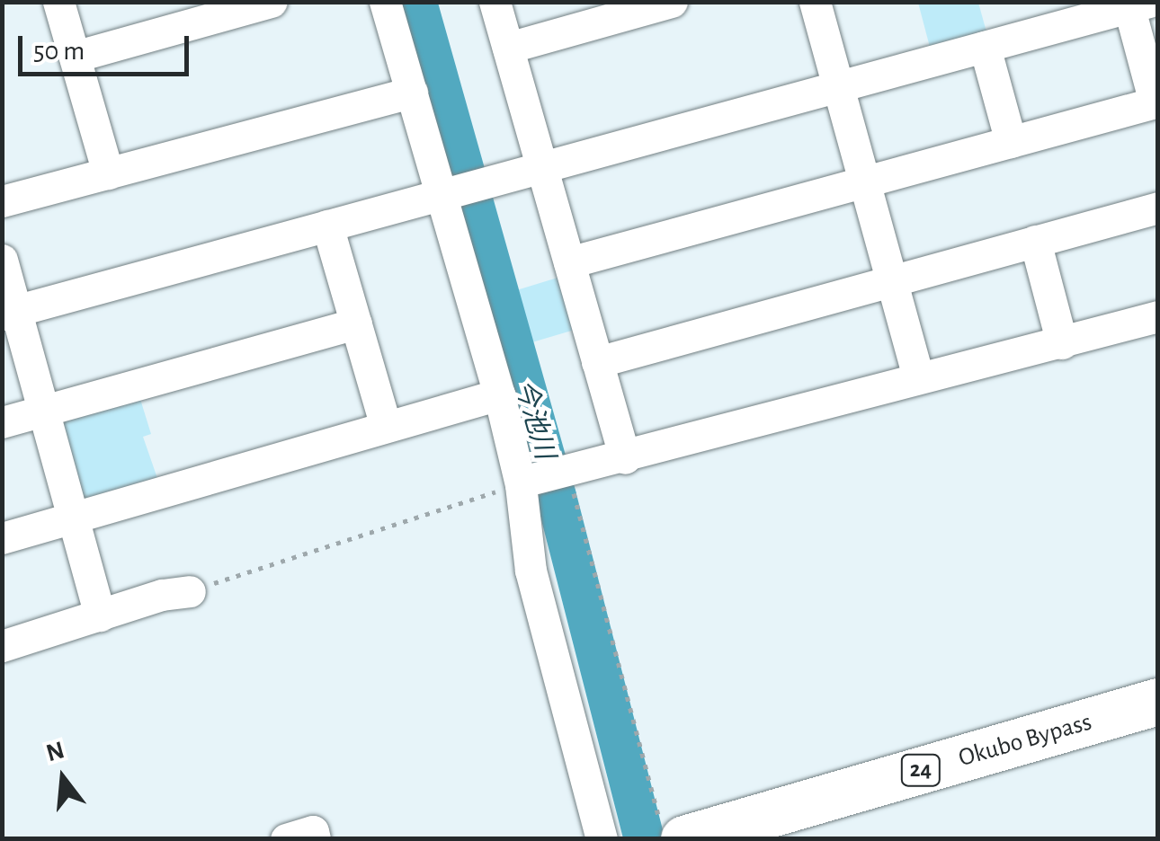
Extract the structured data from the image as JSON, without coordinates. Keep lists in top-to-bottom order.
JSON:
{
  "streets": {
    "highway": ["Okubo Bypass", "24"]
  },
  "water": ["今池川"],
  "scale_bar": "50 m",
  "north": "top"
}
